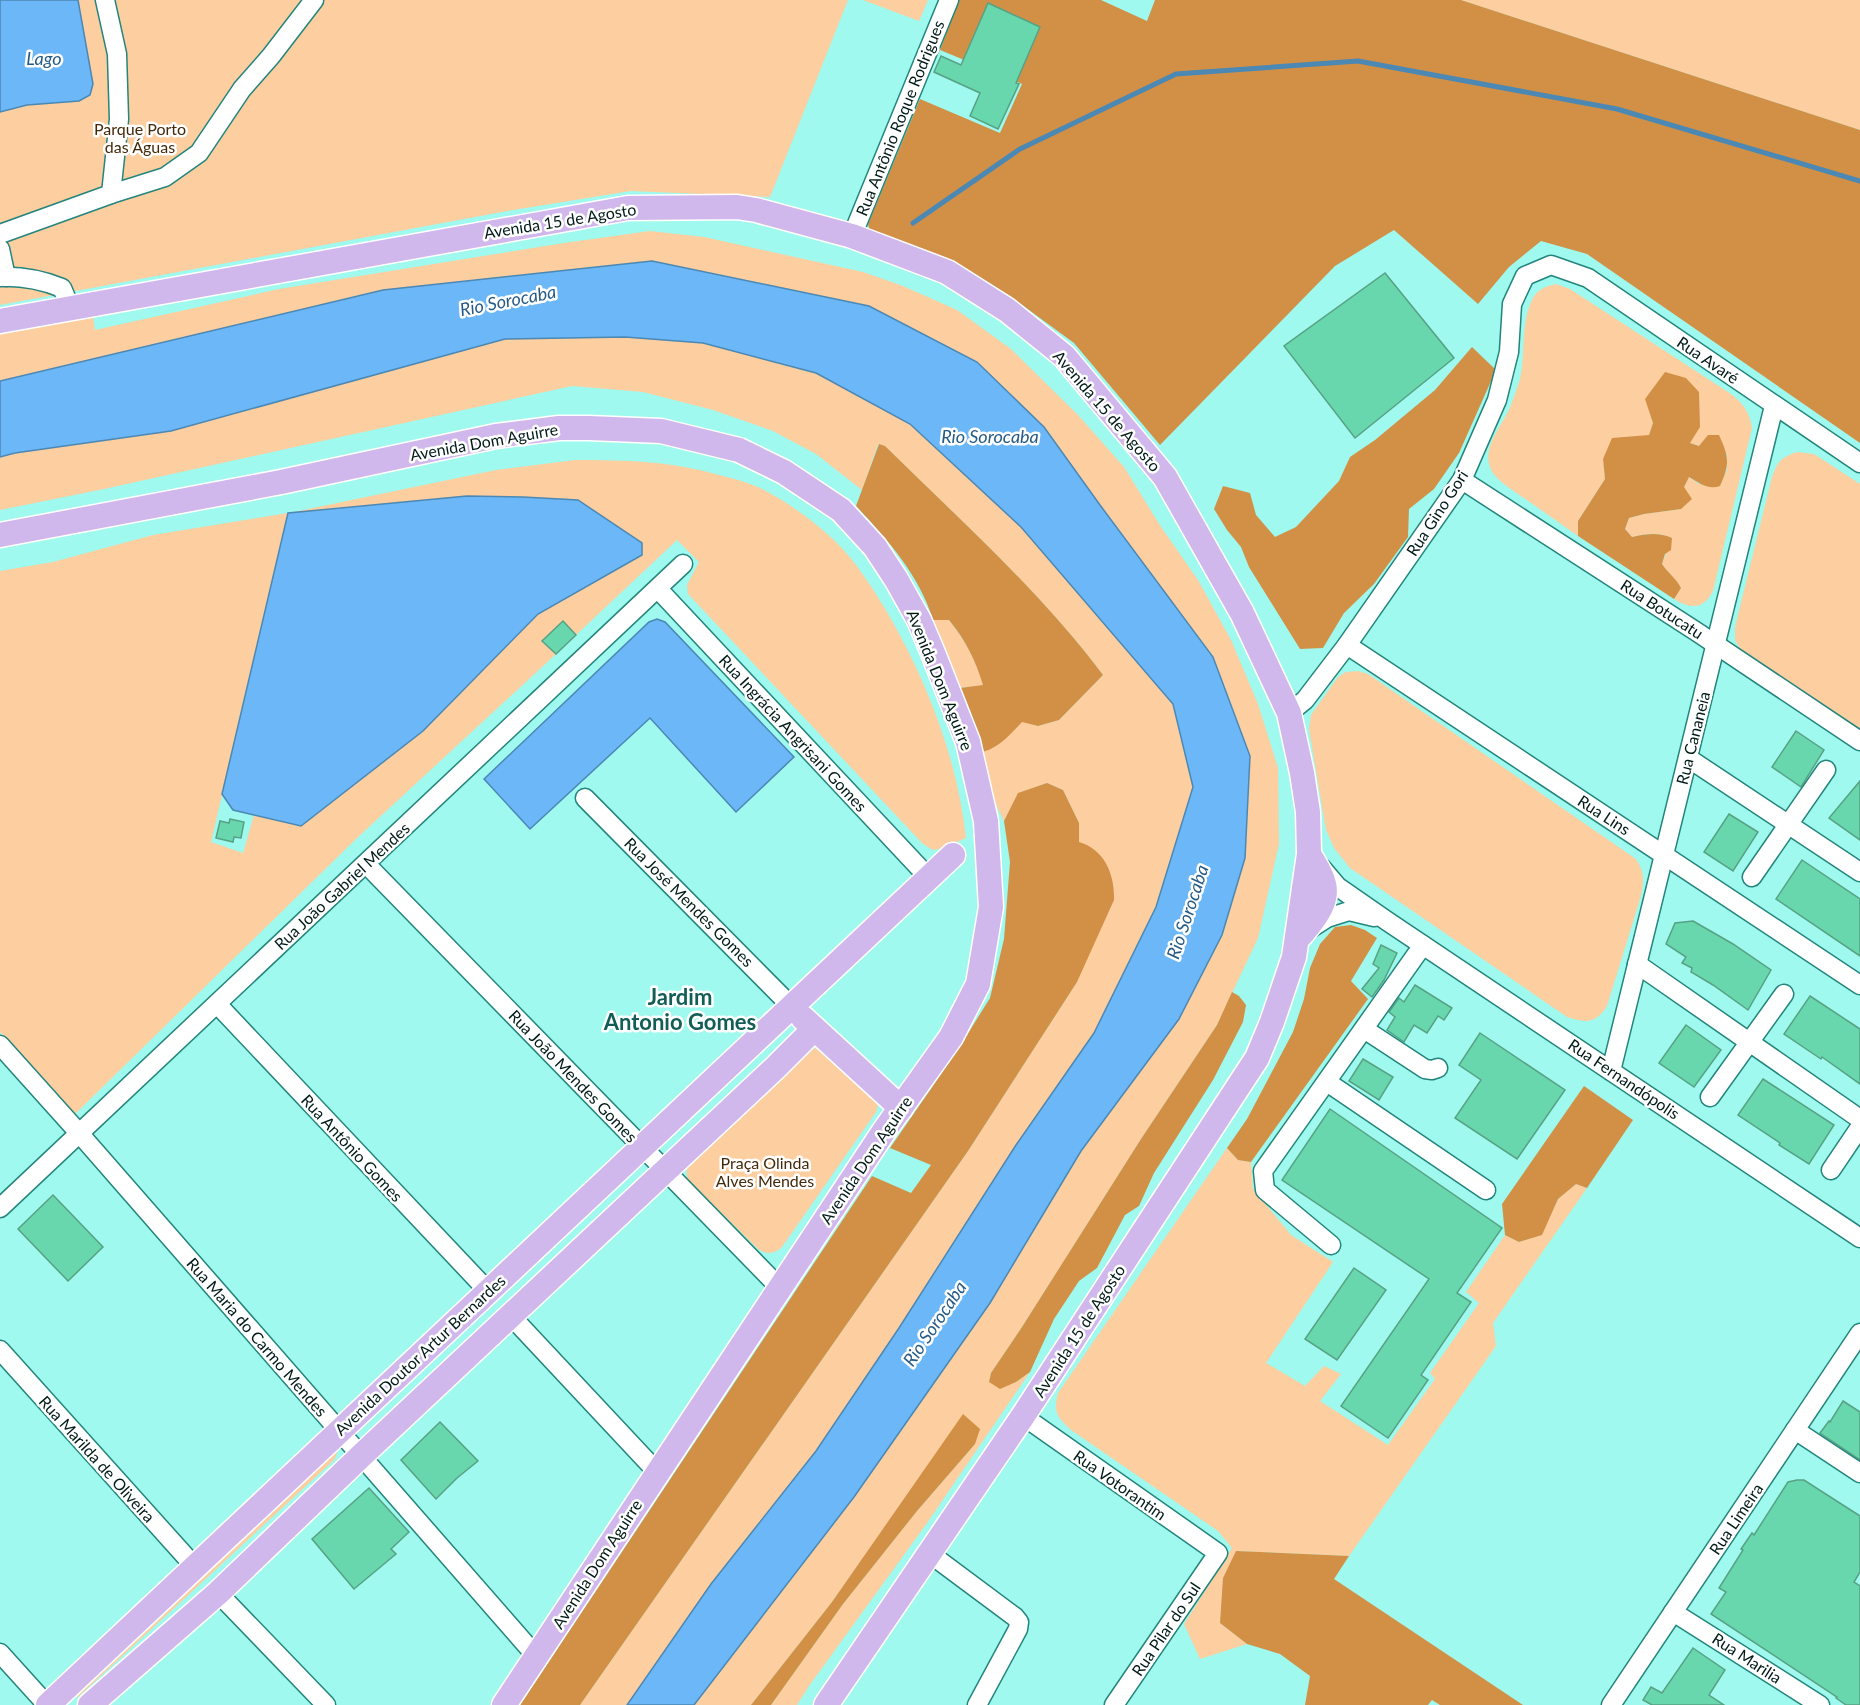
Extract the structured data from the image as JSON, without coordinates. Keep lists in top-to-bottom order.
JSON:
{
  "streets": {
    "main road": ["Avenida 15 de Agosto", "Avenida Dom Aguirre", "Avenida Doutor Artur Bernardes"],
    "street": [
      "Rua Antônio Roque Rodrigues",
      "Rua Avaré",
      "Rua Gino Gori",
      "Rua Botucatu",
      "Rua Ingrácia Angrisani Gomes",
      "Rua Cananeia",
      "Rua Lins",
      "Rua João Gabriel Mendes",
      "Rua José Mendes Gomes",
      "Rua João Mendes Gomes",
      "Rua Fernandópolis",
      "Rua Antônio Gomes",
      "Rua Maria do Carmo Mendes",
      "Rua Marilda de Oliveira",
      "Rua Votorantim",
      "Rua Limeira",
      "Rua Pilar do Sul",
      "Rua Marilia"
    ]
  },
  "crossings": [
    ["Rua Antônio Roque Rodrigues", "Avenida 15 de Agosto"],
    ["Avenida 15 de Agosto", "Rua Gino Gori"],
    ["Avenida 15 de Agosto", "Rua Fernandópolis"],
    ["Avenida 15 de Agosto", "Rua Votorantim"],
    ["Rua Avaré", "Rua Gino Gori"],
    ["Rua Avaré", "Rua Cananeia"],
    ["Avenida Dom Aguirre", "Rua João Mendes Gomes"],
    ["Avenida Dom Aguirre", "Rua Maria do Carmo Mendes"],
    ["Rua Gino Gori", "Rua Botucatu"],
    ["Rua Gino Gori", "Rua Lins"],
    ["Rua Botucatu", "Rua Cananeia"],
    ["Rua Ingrácia Angrisani Gomes", "Rua João Gabriel Mendes"],
    ["Rua Ingrácia Angrisani Gomes", "Avenida Doutor Artur Bernardes"],
    ["Rua Cananeia", "Rua Lins"],
    ["Rua Cananeia", "Rua Fernandópolis"],
    ["Rua João Gabriel Mendes", "Rua João Mendes Gomes"],
    ["Rua João Gabriel Mendes", "Rua Antônio Gomes"],
    ["Rua João Gabriel Mendes", "Rua Maria do Carmo Mendes"],
    ["Rua José Mendes Gomes", "Avenida Doutor Artur Bernardes"],
    ["Rua João Mendes Gomes", "Avenida Doutor Artur Bernardes"],
    ["Rua Antônio Gomes", "Avenida Doutor Artur Bernardes"],
    ["Rua Maria do Carmo Mendes", "Avenida Doutor Artur Bernardes"],
    ["Avenida Doutor Artur Bernardes", "Rua Marilda de Oliveira"],
    ["Rua Votorantim", "Rua Pilar do Sul"],
    ["Rua Limeira", "Rua Marilia"]
  ],
  "districts": ["Jardim Antonio Gomes"],
  "water": ["Lago", "Rio Sorocaba"],
  "parks": ["Parque Porto das Águas", "Praça Olinda Alves Mendes"]
}
